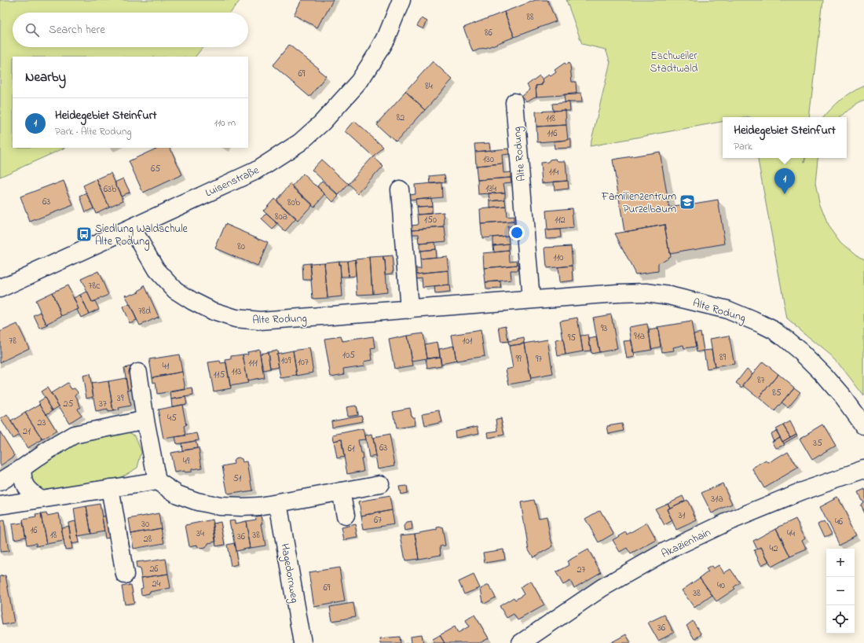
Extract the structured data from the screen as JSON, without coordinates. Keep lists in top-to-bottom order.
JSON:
{
  "streets": {
    "street": [
      "Alte Rodung",
      "Luisenstraße",
      "Akazienhain",
      "Hagedornweg"
    ]
  },
  "crossings": [
    ["Alte Rodung", "Luisenstraße"]
  ],
  "parks": ["Eschweiler Stadtwald"],
  "places": {
    "school or university": ["Familienzentrum Purzelbaum"],
    "bus stop": ["Siedlung Waldschule Alte Rodung"]
  },
  "house_numbers": [
    "88",
    "86",
    "69",
    "84",
    "82",
    "118",
    "116",
    "130",
    "65",
    "114",
    "134",
    "63b",
    "63",
    "80b",
    "80a",
    "150",
    "112",
    "80",
    "110",
    "78c",
    "78d",
    "93",
    "91a",
    "95",
    "78",
    "101",
    "105",
    "89",
    "99",
    "97",
    "109",
    "107",
    "111",
    "41",
    "113",
    "115",
    "87",
    "85",
    "39",
    "25",
    "37",
    "45",
    "23",
    "21",
    "35",
    "63",
    "61",
    "49",
    "51",
    "31a",
    "31",
    "67",
    "46",
    "30",
    "16",
    "34",
    "44",
    "18",
    "38",
    "36",
    "28",
    "42",
    "26",
    "27",
    "24",
    "40",
    "69",
    "38",
    "36"
  ],
  "page": {
    "search": "Search here",
    "heading": "Nearby",
    "list": [
      {
        "mark": "1",
        "name": "Heidegebiet Steinfurt",
        "note": "Park · Alte Rodung",
        "value": "110 m"
      }
    ],
    "popup": ["Heidegebiet Steinfurt", "Park"],
    "pins": "1",
    "map_buttons": ["+", "−"]
  }
}
